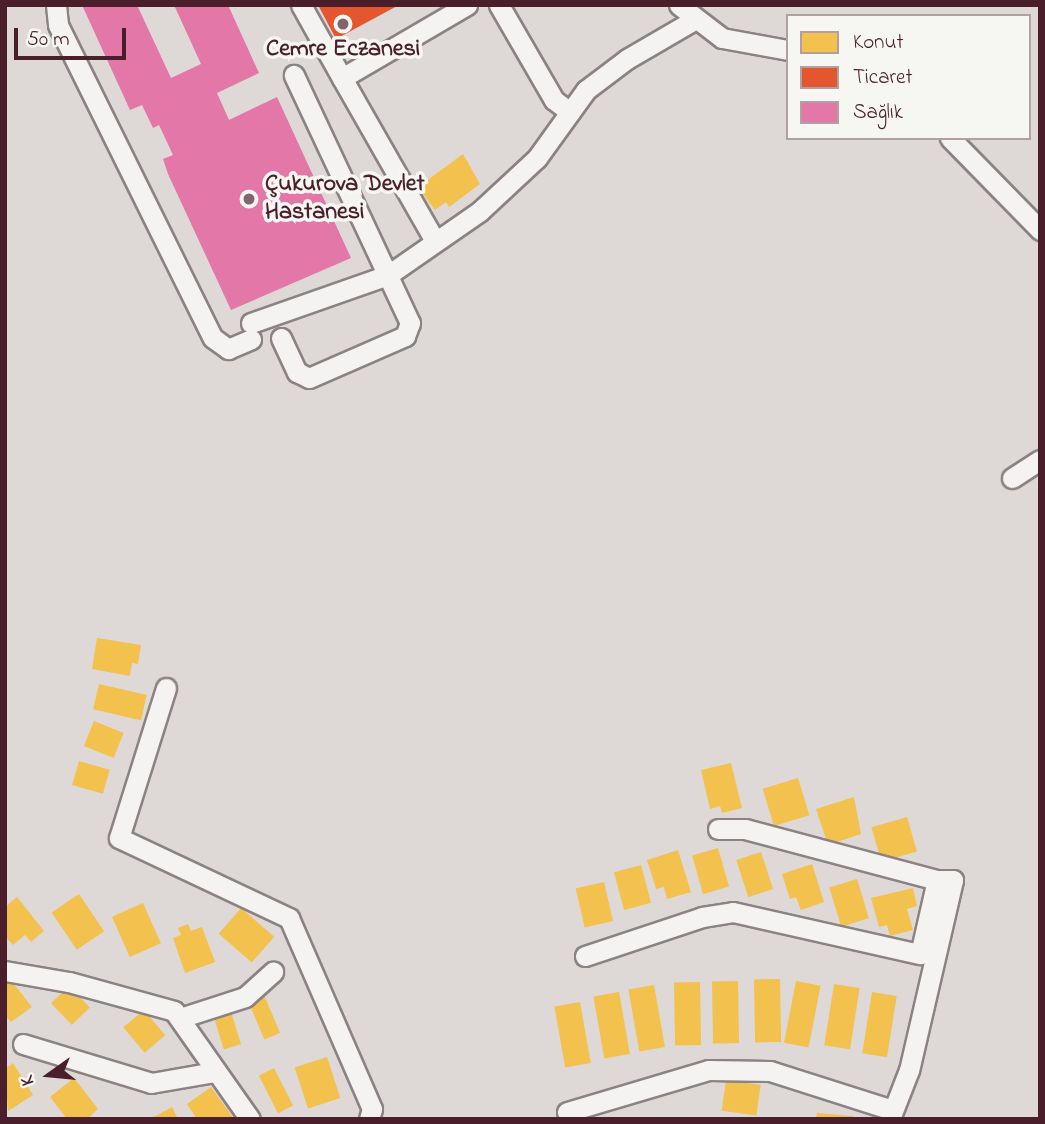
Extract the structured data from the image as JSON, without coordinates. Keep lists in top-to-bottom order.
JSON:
{
  "places": ["Cemre Eczanesi", "Çukurova Devlet Hastanesi"],
  "legend": ["Konut", "Ticaret", "Sağlık"],
  "scale_bar": "50 m",
  "north": "left"
}
